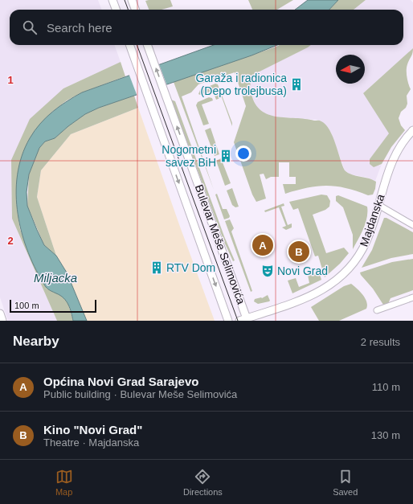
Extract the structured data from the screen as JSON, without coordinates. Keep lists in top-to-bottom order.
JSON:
{
  "streets": {
    "main road": ["Majdanska", "Bulevar Meše Selimovića"]
  },
  "crossings": [
    ["Majdanska", "Bulevar Meše Selimovića"]
  ],
  "water": ["Miljacka"],
  "places": {
    "building": ["Garaža i radionica (Depo trolejbusa)", "Nogometni savez BiH", "RTV Dom"],
    "theatre": ["Novi Grad"]
  },
  "scale_bar": "100 m",
  "north": "left",
  "page": {
    "search": "Search here",
    "pins": ["A", "B"],
    "scale": "100 m",
    "heading": ["Nearby", "2 results"],
    "list": [
      {
        "mark": "A",
        "name": "Općina Novi Grad Sarajevo",
        "note": "Public building · Bulevar Meše Selimovića",
        "value": "110 m"
      },
      {
        "mark": "B",
        "name": "Kino \"Novi Grad\"",
        "note": "Theatre · Majdanska",
        "value": "130 m"
      }
    ],
    "nav": ["Map", "Directions", "Saved"]
  },
  "grid": {
    "rows": ["1", "2"]
  }
}
